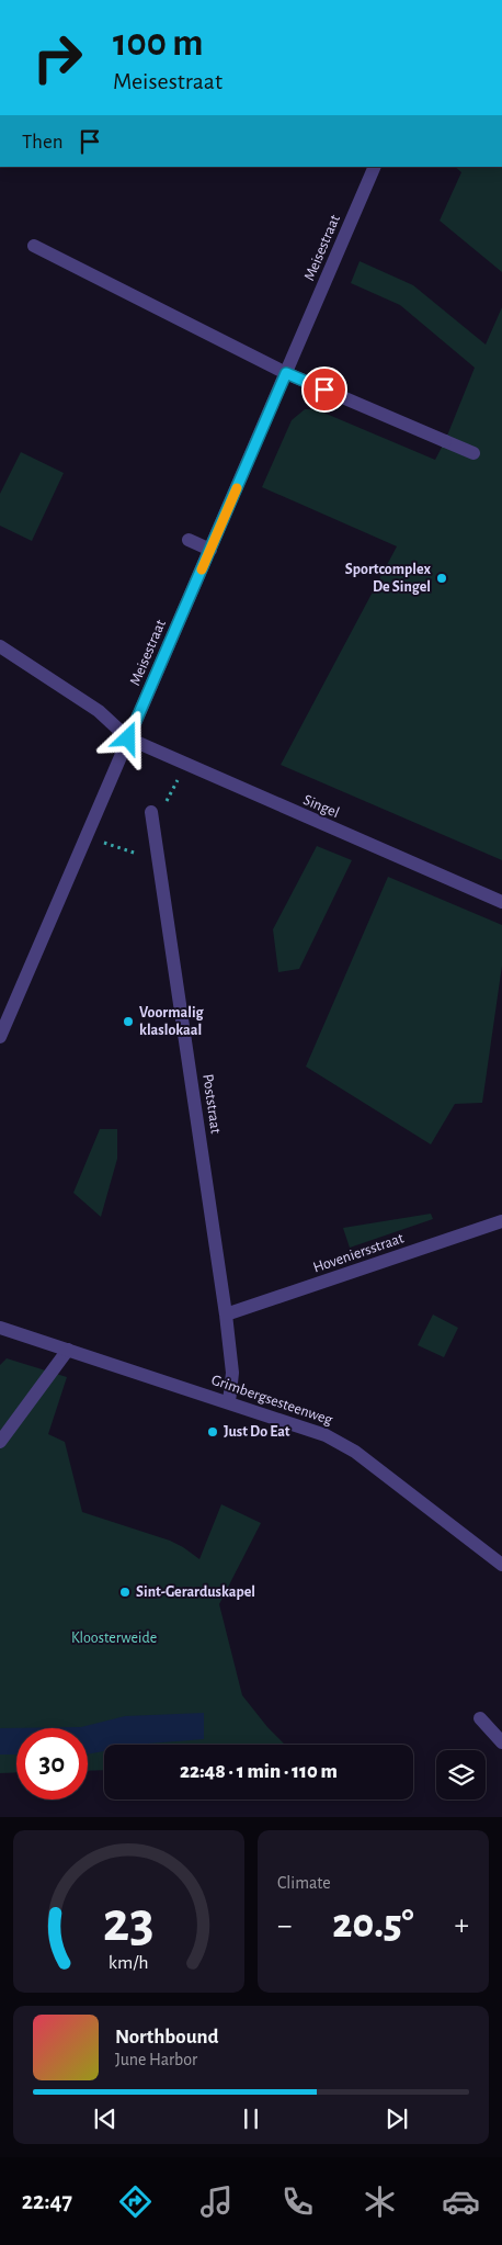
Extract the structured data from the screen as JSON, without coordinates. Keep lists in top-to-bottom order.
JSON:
{
  "streets": {
    "street": [
      "Meisestraat",
      "Singel",
      "Poststraat",
      "Hoveniersstraat",
      "Grimbergsesteenweg"
    ]
  },
  "crossings": [
    ["Meisestraat", "Singel"],
    ["Poststraat", "Hoveniersstraat"],
    ["Poststraat", "Grimbergsesteenweg"]
  ],
  "parks": ["Kloosterweide"],
  "places": [
    "Sportcomplex De Singel",
    "Voormalig klaslokaal",
    "Just Do Eat",
    "Sint-Gerarduskapel"
  ],
  "page": {
    "turn": ["100 m", "Meisestraat"],
    "then": "Then",
    "limit": "30",
    "trip": "22:48 · 1 min · 110 m",
    "tile": "Climate",
    "heat": ["−", "20.5°", "+"],
    "song": ["Northbound", "June Harbor"],
    "tabs": "22:47",
    "gauge": ["23", "km/h"]
  }
}
